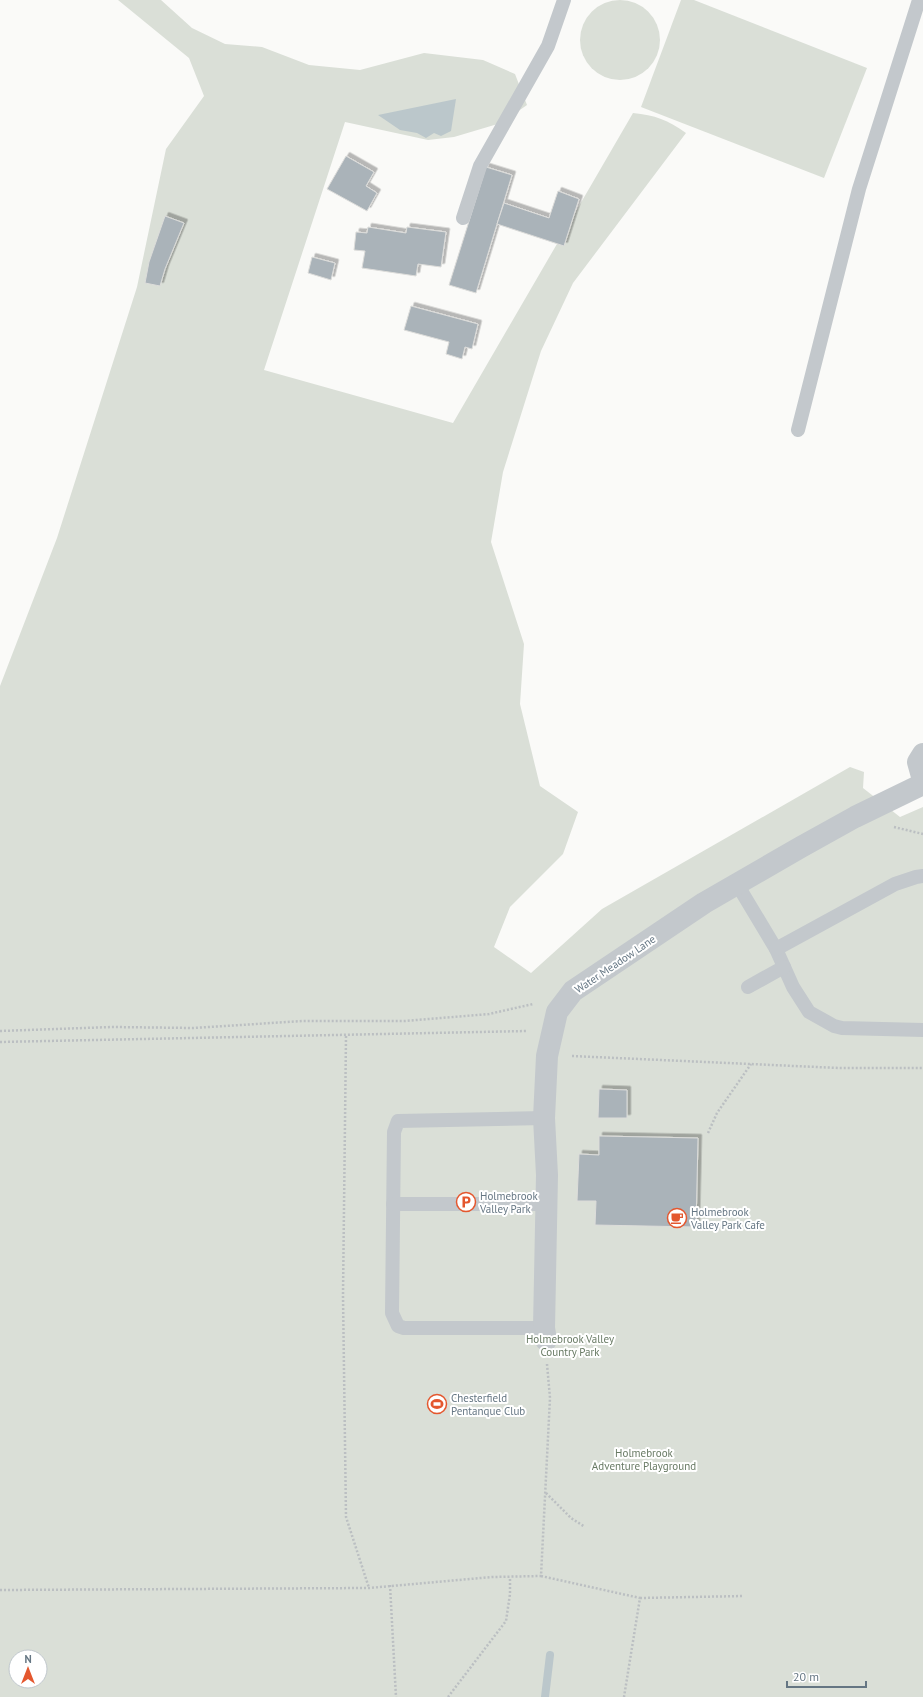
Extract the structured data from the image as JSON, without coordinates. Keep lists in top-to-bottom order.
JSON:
{
  "streets": {
    "street": ["Water Meadow Lane"]
  },
  "parks": ["Holmebrook Valley Country Park", "Holmebrook Adventure Playground"],
  "places": {
    "parking": ["Holmebrook Valley Park"],
    "cafe": ["Holmebrook Valley Park Cafe"],
    "sports": ["Chesterfield Pentanque Club"]
  },
  "scale_bar": "20 m",
  "north": "top"
}
